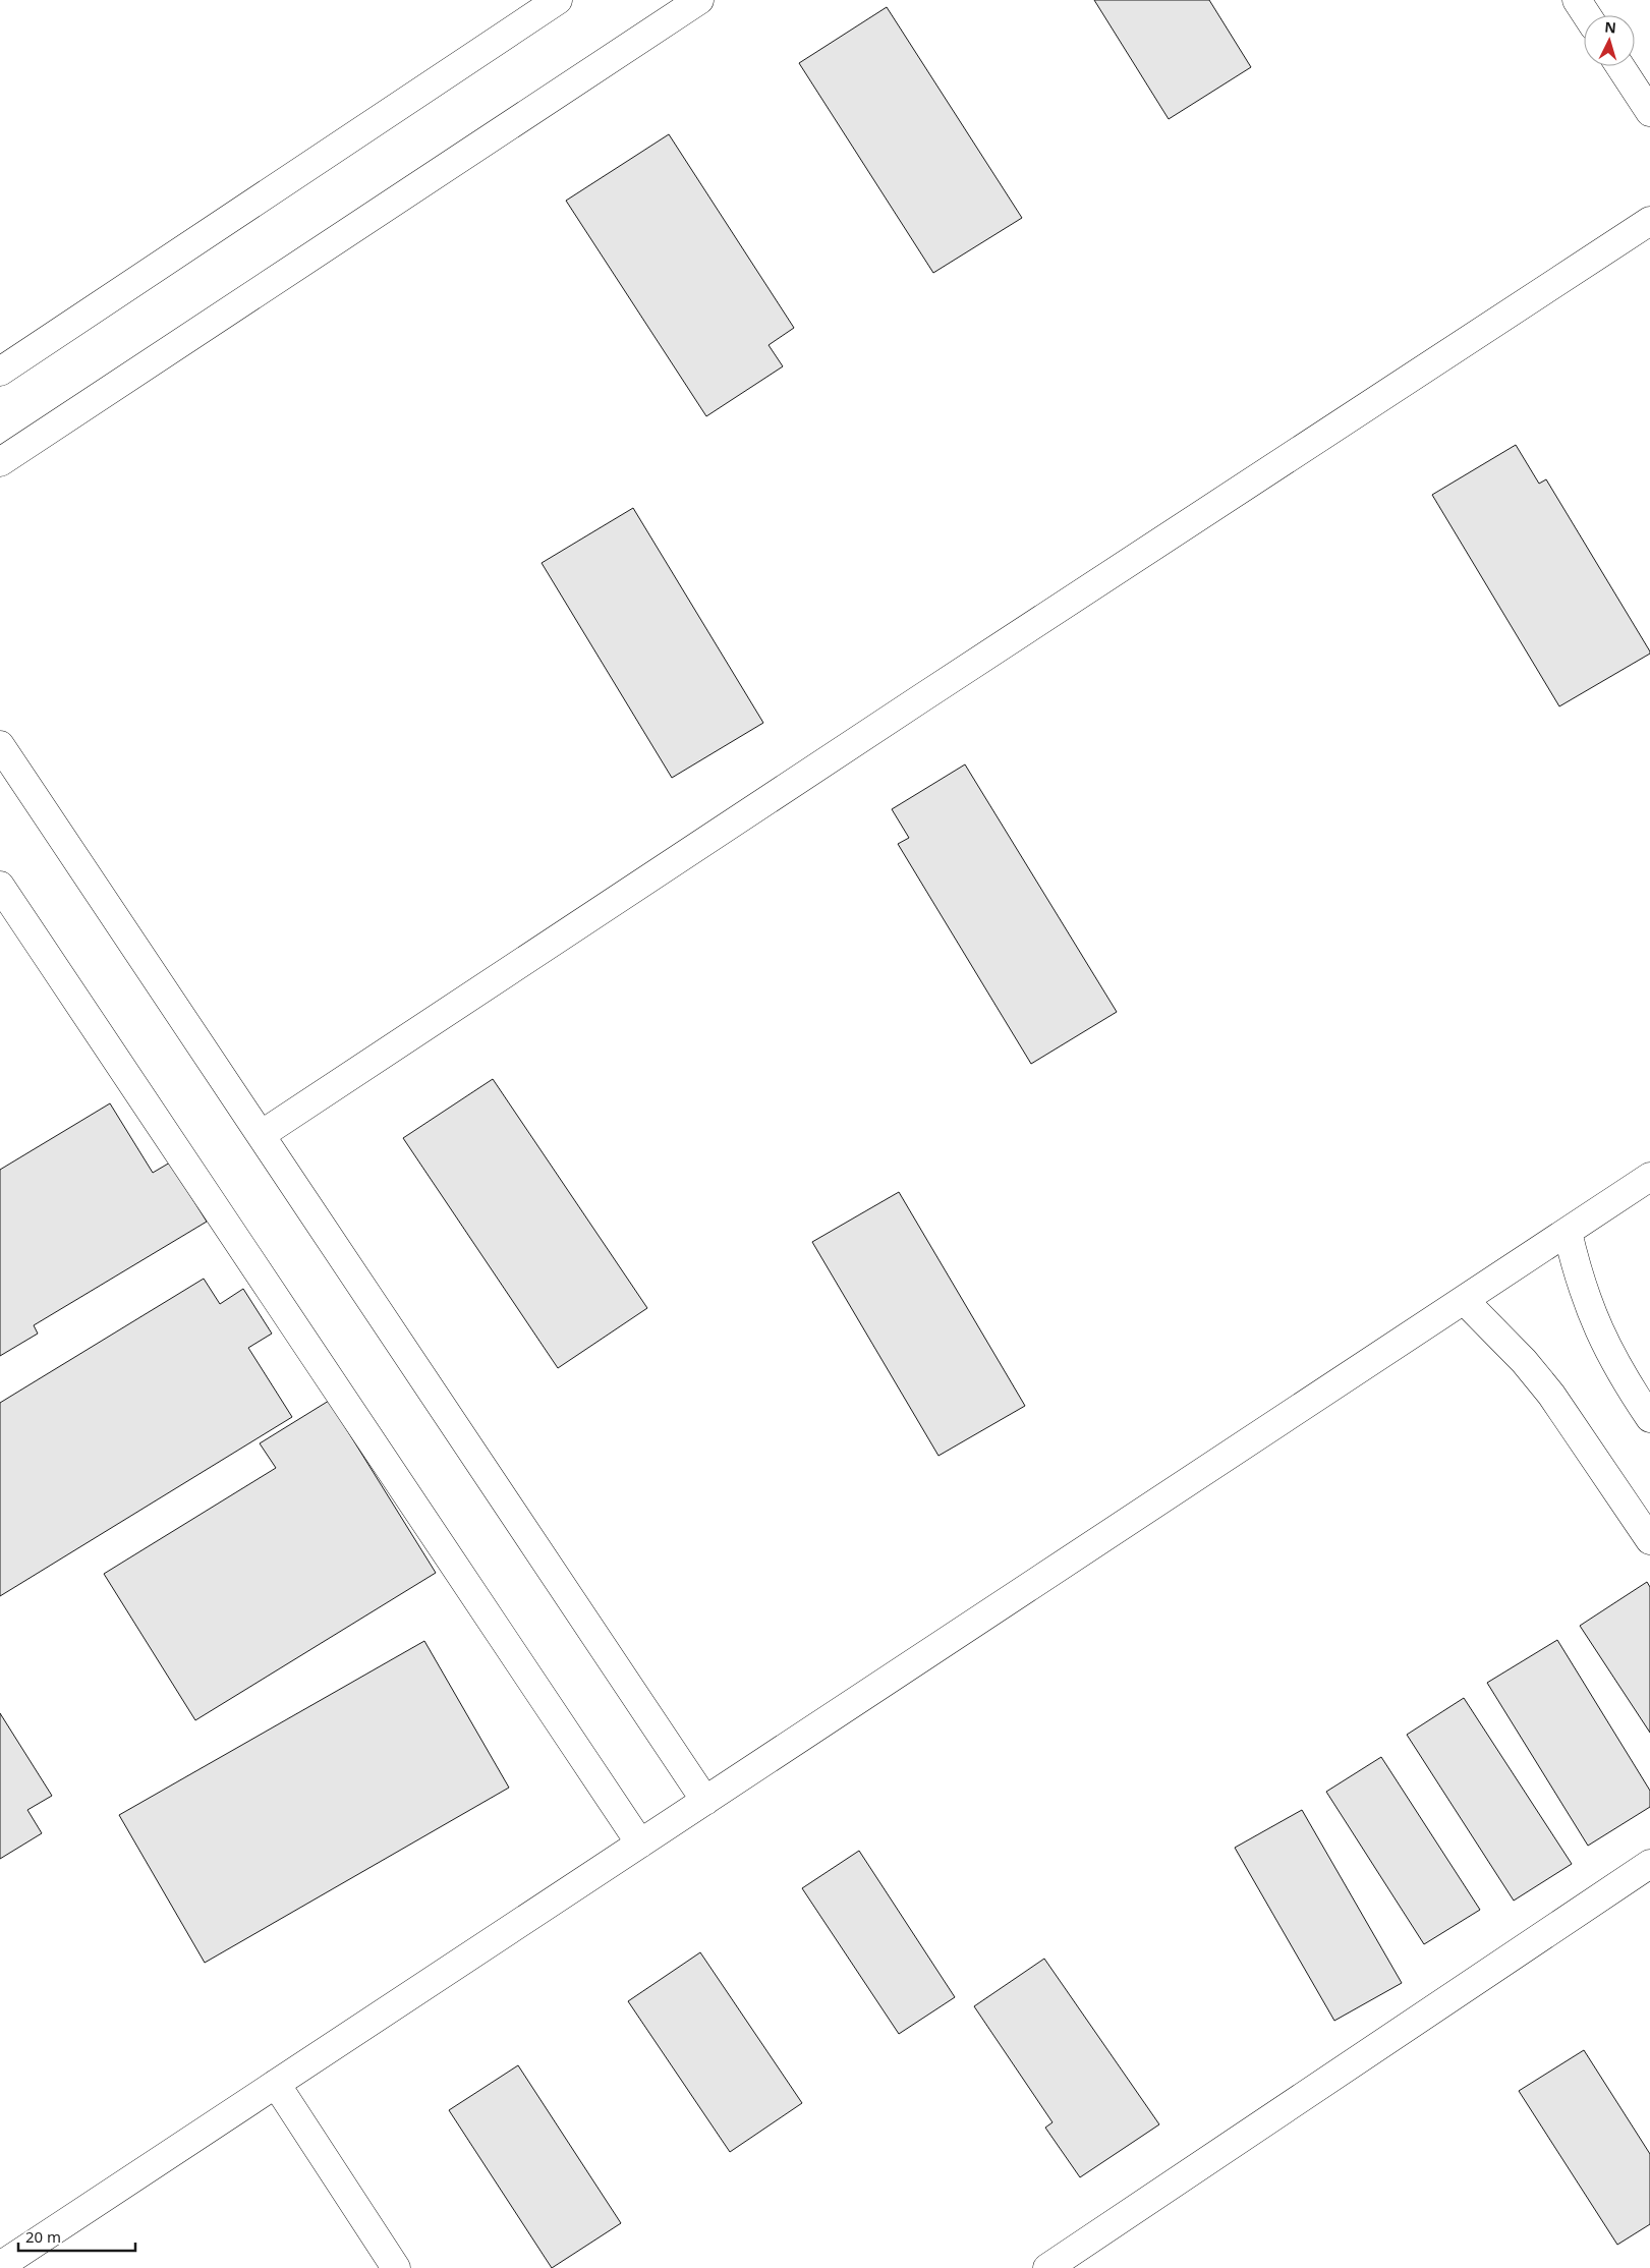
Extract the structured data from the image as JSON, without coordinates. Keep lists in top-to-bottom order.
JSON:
{
  "scale_bar": "20 m",
  "north": "top"
}
